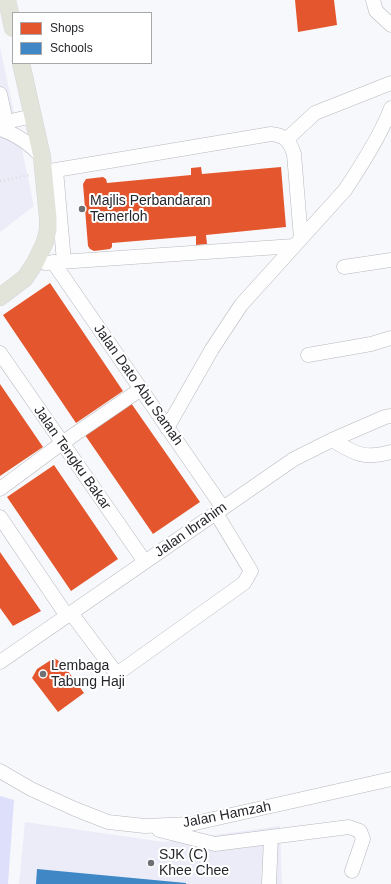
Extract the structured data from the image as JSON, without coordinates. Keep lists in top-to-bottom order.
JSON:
{
  "streets": {
    "street": [
      "Jalan Dato Abu Samah",
      "Jalan Tengku Bakar",
      "Jalan Ibrahim",
      "Jalan Hamzah"
    ]
  },
  "crossings": [
    ["Jalan Dato Abu Samah", "Jalan Ibrahim"],
    ["Jalan Tengku Bakar", "Jalan Ibrahim"]
  ],
  "places": ["Majlis Perbandaran Temerloh", "Lembaga Tabung Haji", "SJK (C) Khee Chee"],
  "legend": ["Shops", "Schools"]
}
